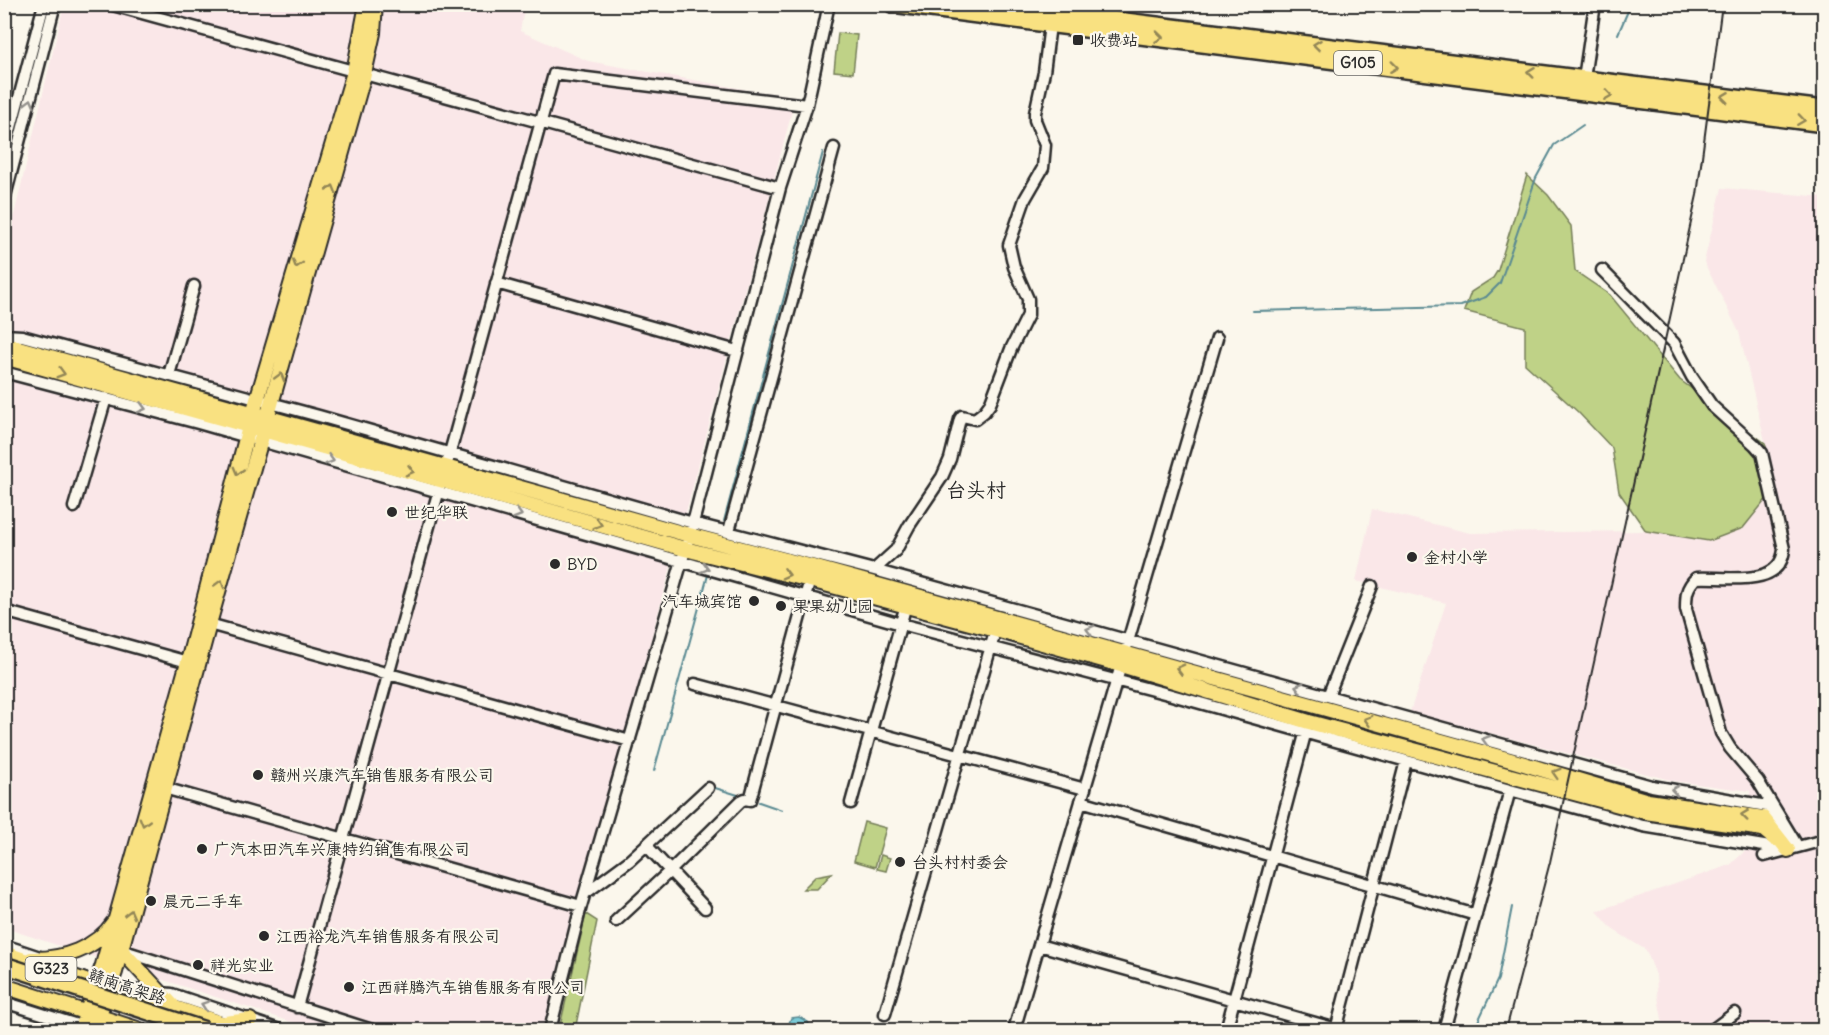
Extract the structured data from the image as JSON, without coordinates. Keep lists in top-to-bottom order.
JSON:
{
  "streets": {
    "highway": ["G105", "赣南高架路"],
    "main road": ["G323"]
  },
  "crossings": [
    ["G323", "赣南高架路"]
  ],
  "districts": ["台头村"],
  "places": {
    "transit": ["收费站"],
    "other": [
      "世纪华联",
      "金村小学",
      "BYD",
      "汽车城宾馆",
      "果果幼儿园",
      "赣州兴康汽车销售服务有限公司",
      "广汽本田汽车兴康特约销售有限公司",
      "台头村村委会",
      "晨元二手车",
      "江西裕龙汽车销售服务有限公司",
      "祥光实业",
      "江西祥腾汽车销售服务有限公司"
    ]
  }
}
